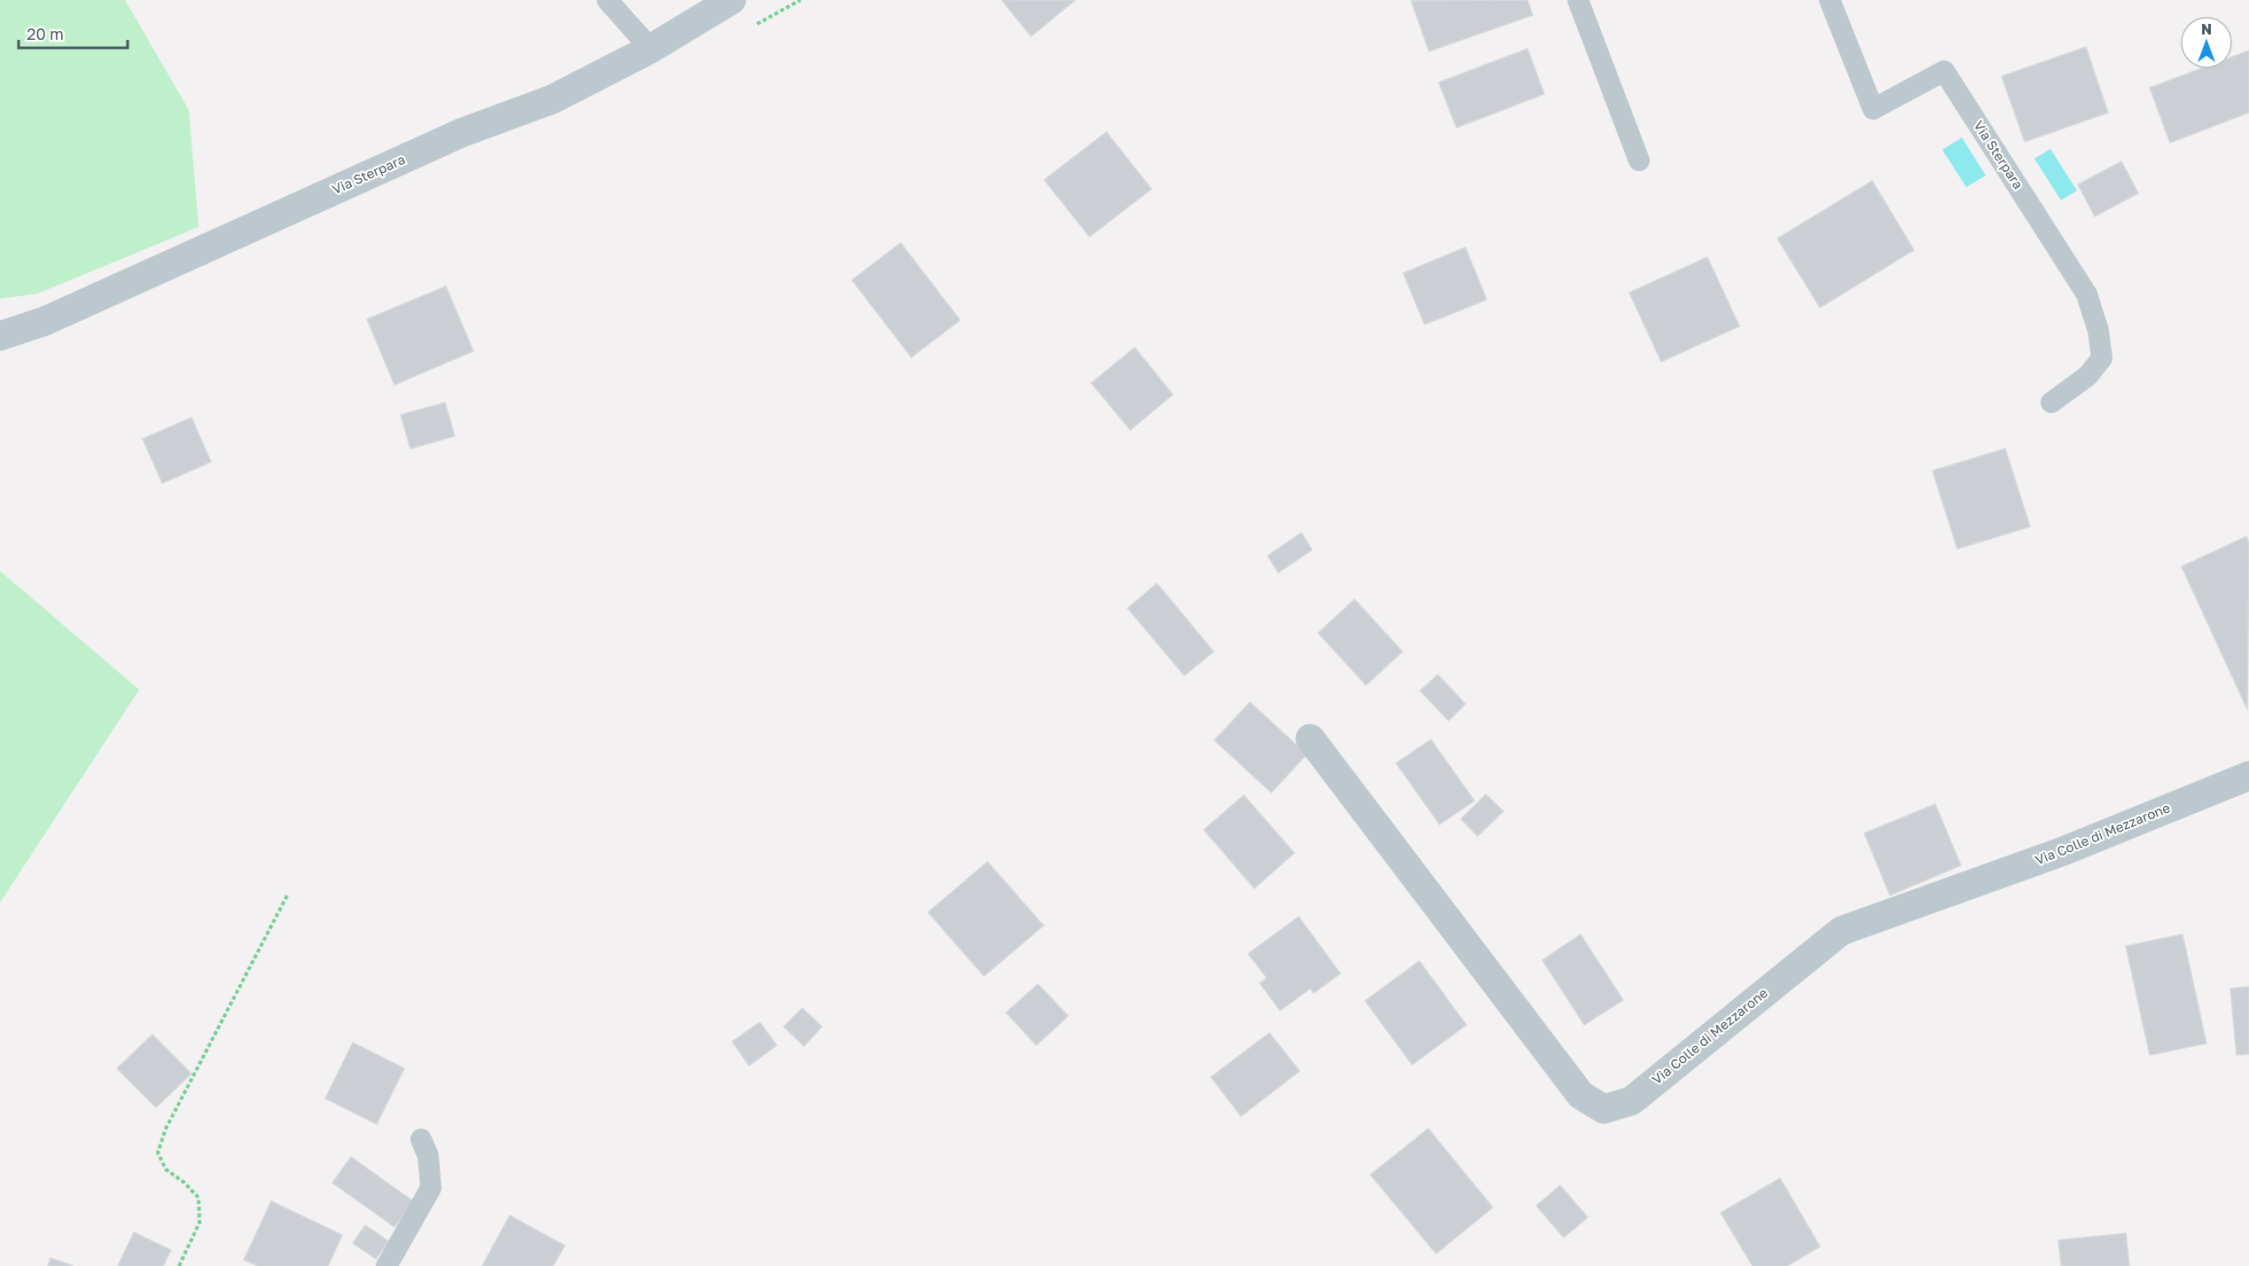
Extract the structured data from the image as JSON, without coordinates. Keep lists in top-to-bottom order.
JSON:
{
  "streets": {
    "street": ["Via Sterpara", "Via Colle di Mezzarone"]
  },
  "scale_bar": "20 m",
  "north": "top"
}
